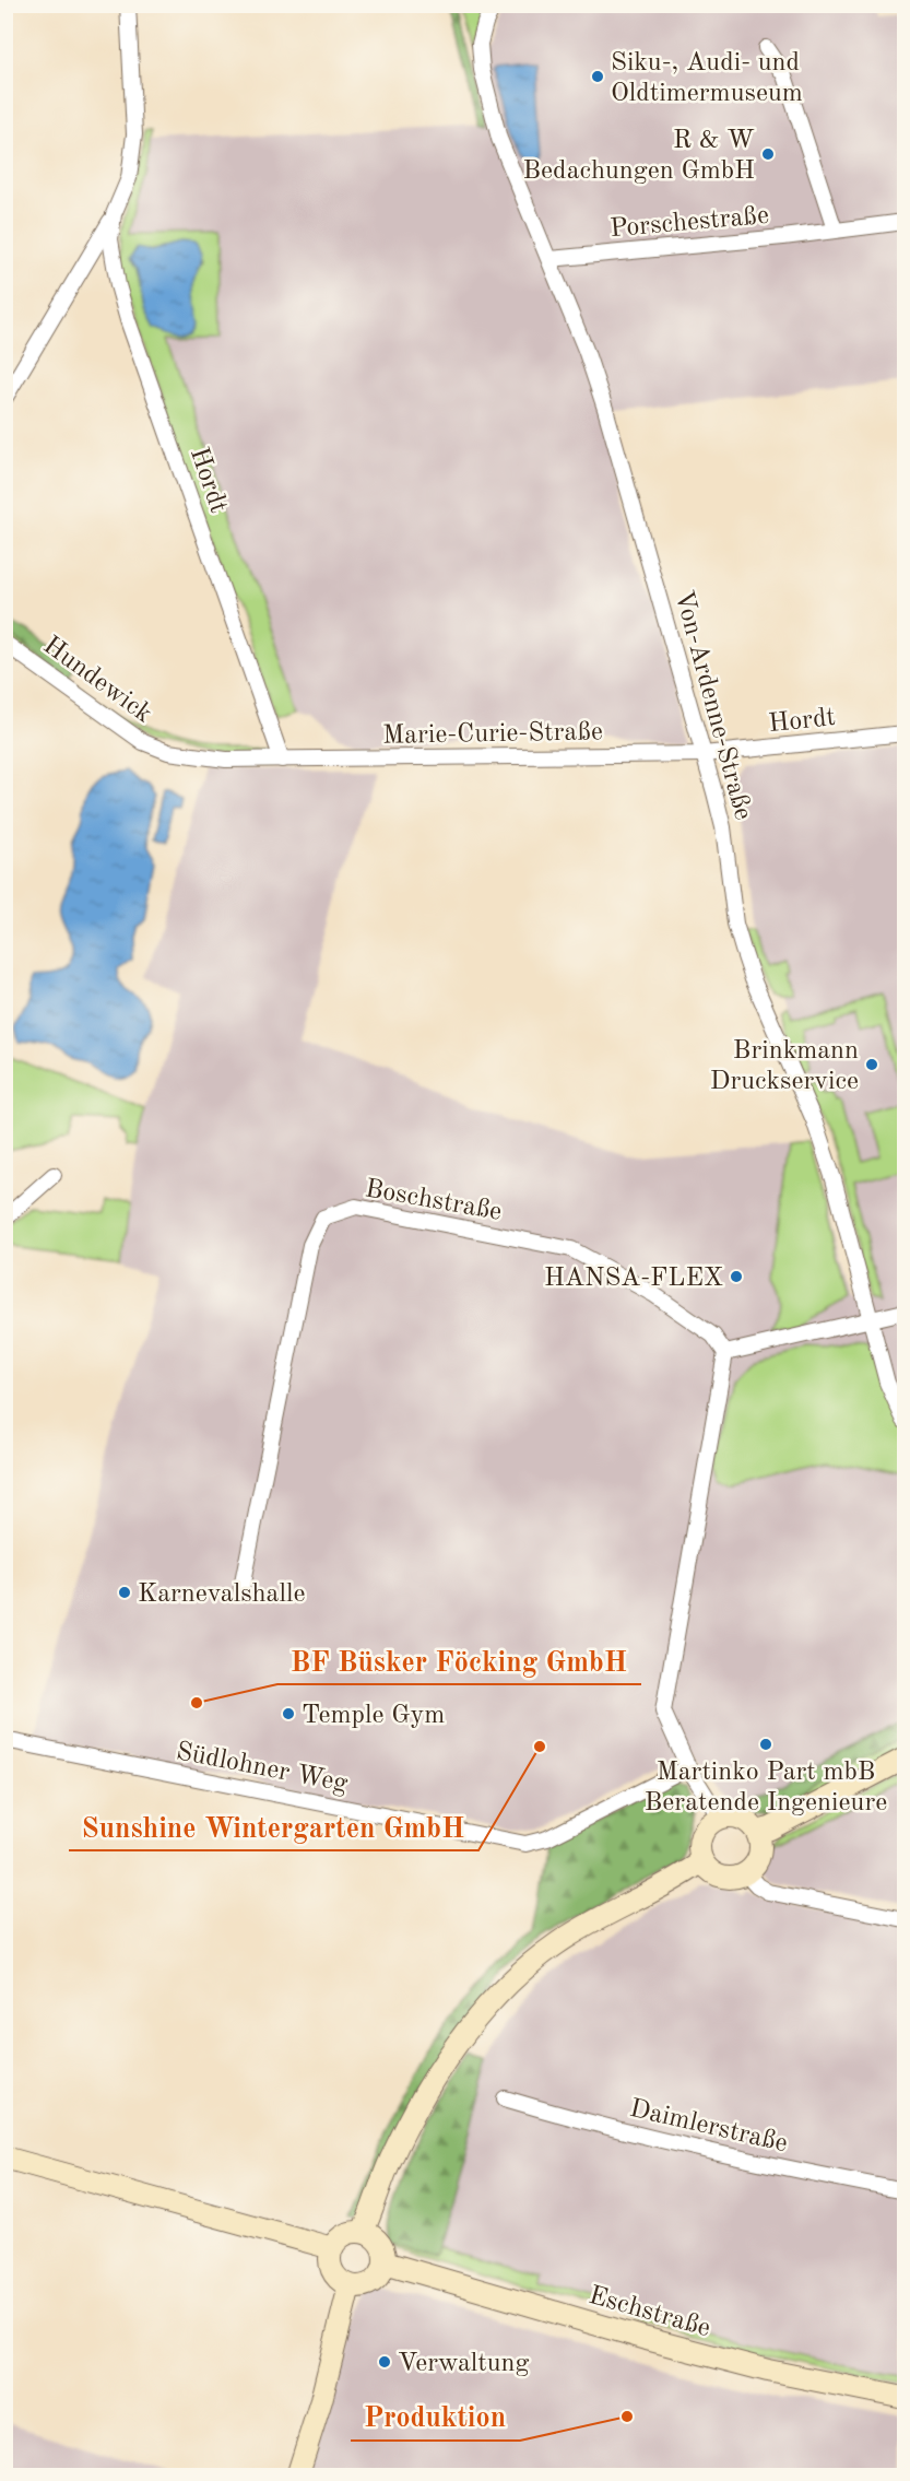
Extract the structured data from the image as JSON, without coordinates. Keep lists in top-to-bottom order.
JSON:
{
  "streets": {
    "street": [
      "Porschestraße",
      "Hordt",
      "Hundewick",
      "Von-Ardenne-Straße",
      "Marie-Curie-Straße",
      "Boschstraße",
      "Südlohner Weg",
      "Daimlerstraße",
      "Eschstraße"
    ]
  },
  "crossings": [
    ["Porschestraße", "Von-Ardenne-Straße"],
    ["Hordt", "Hundewick"],
    ["Hordt", "Von-Ardenne-Straße"],
    ["Hordt", "Marie-Curie-Straße"],
    ["Hundewick", "Marie-Curie-Straße"],
    ["Von-Ardenne-Straße", "Marie-Curie-Straße"]
  ],
  "places": [
    "Siku-, Audi- und Oldtimermuseum",
    "R & W Bedachungen GmbH",
    "Brinkmann Druckservice",
    "HANSA-FLEX",
    "Karnevalshalle",
    "BF Büsker Föcking GmbH",
    "Temple Gym",
    "Martinko Part mbB Beratende Ingenieure",
    "Sunshine Wintergarten GmbH",
    "Verwaltung",
    "Produktion"
  ]
}
